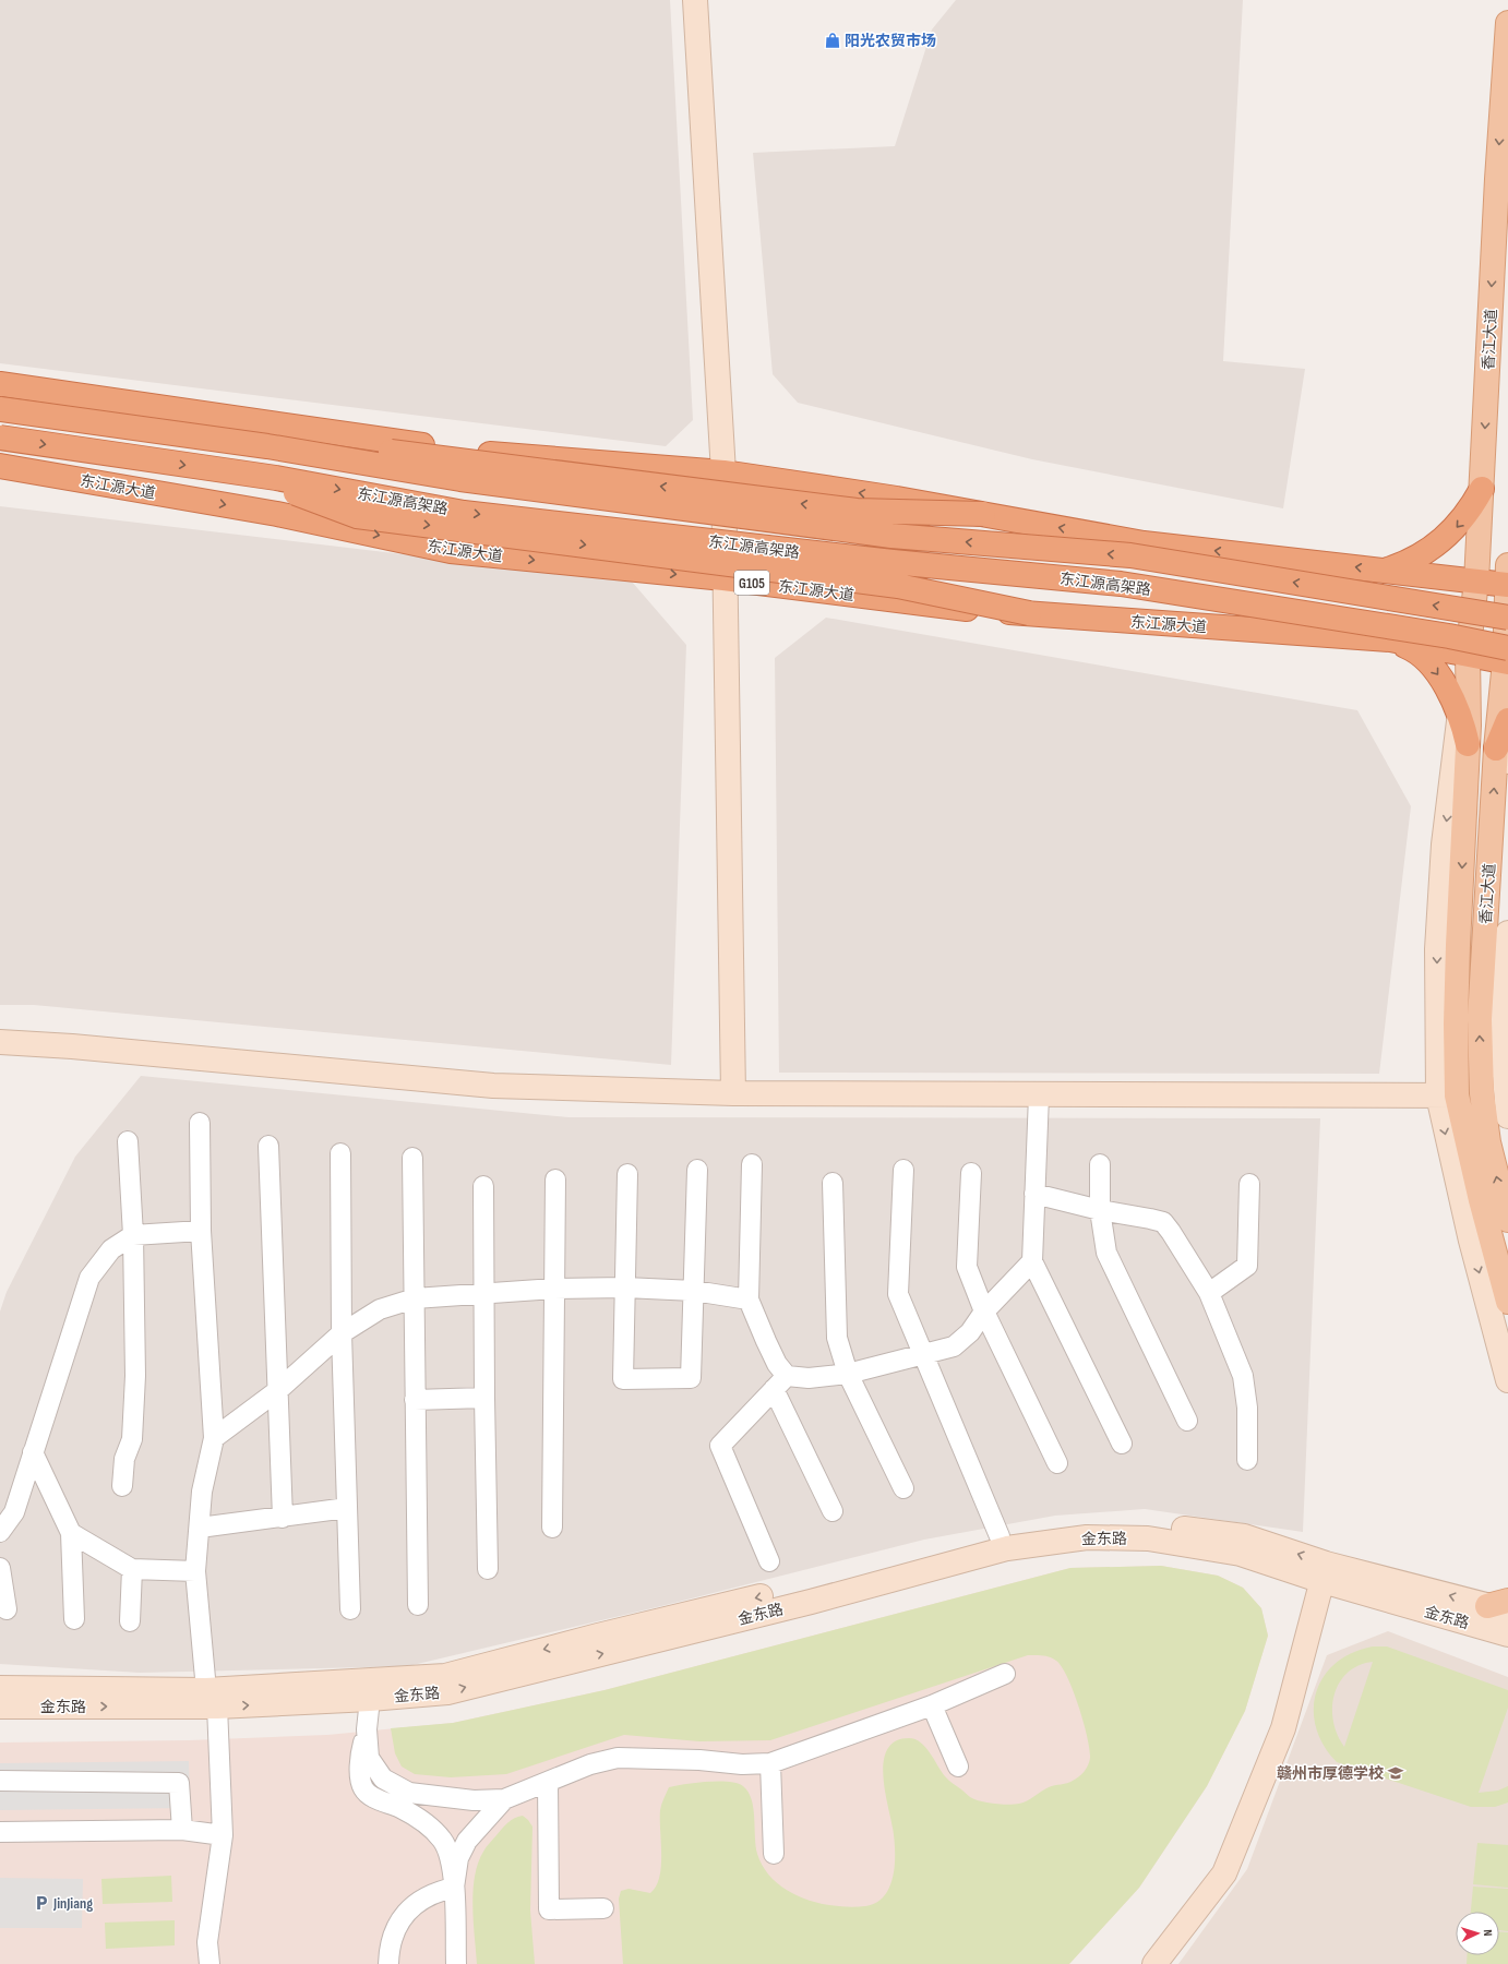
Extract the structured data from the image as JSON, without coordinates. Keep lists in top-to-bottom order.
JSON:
{
  "streets": {
    "highway": ["东江源大道", "东江源高架路", "G105"],
    "main road": ["香江大道"],
    "street": ["金东路"]
  },
  "crossings": [
    ["香江大道", "东江源大道"],
    ["香江大道", "东江源高架路"],
    ["东江源大道", "东江源高架路"]
  ],
  "places": {
    "shop": ["阳光农贸市场"],
    "school or university": ["赣州市厚德学校"],
    "parking": ["JinJiang"]
  },
  "north": "right"
}
